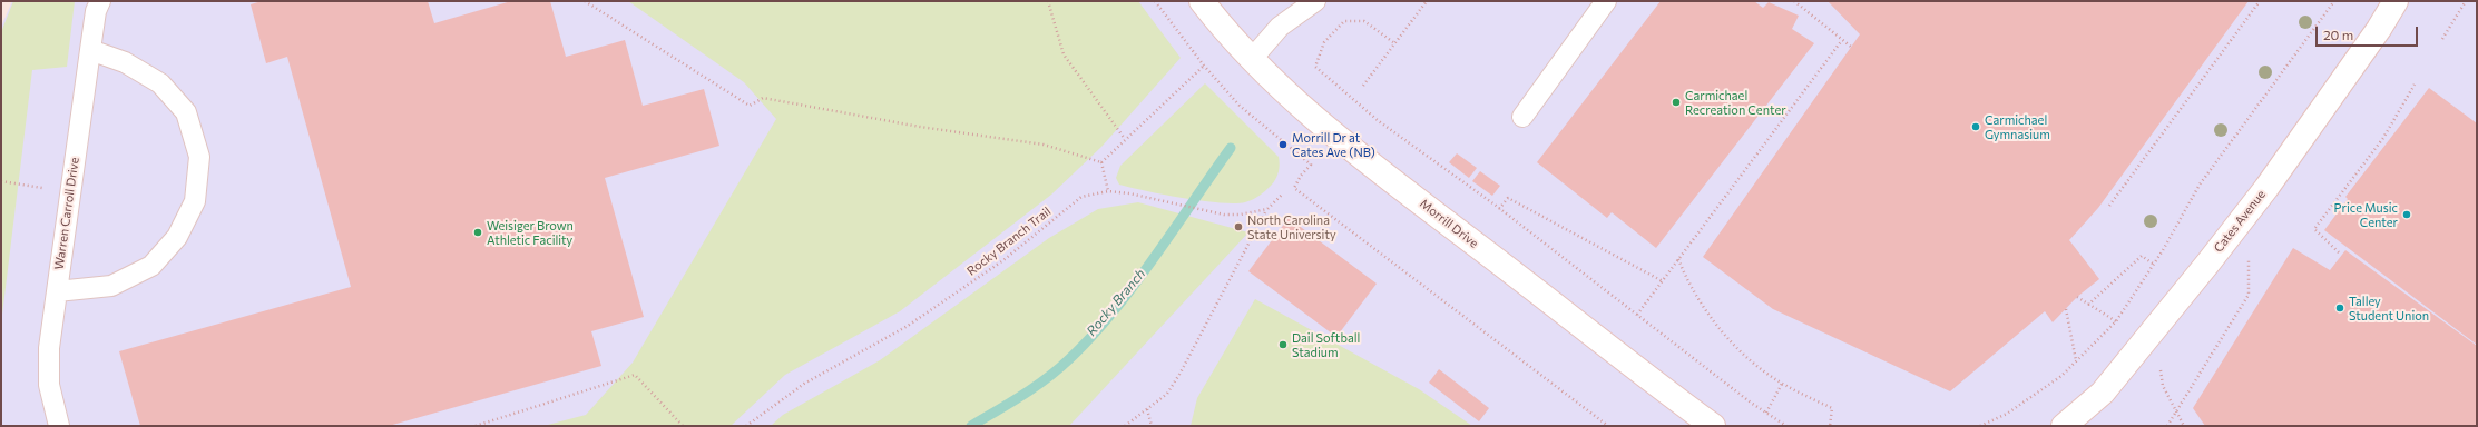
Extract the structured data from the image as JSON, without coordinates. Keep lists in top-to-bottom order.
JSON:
{
  "streets": {
    "street": ["Cates Avenue", "Morrill Drive"],
    "lane": ["Warren Carroll Drive"],
    "path": ["Rocky Branch Trail"]
  },
  "water": ["Rocky Branch"],
  "places": [
    "Carmichael Recreation Center",
    "Carmichael Gymnasium",
    "Morrill Dr at Cates Ave (NB)",
    "Price Music Center",
    "North Carolina State University",
    "Weisiger Brown Athletic Facility",
    "Talley Student Union",
    "Dail Softball Stadium"
  ],
  "scale_bar": "20 m"
}
